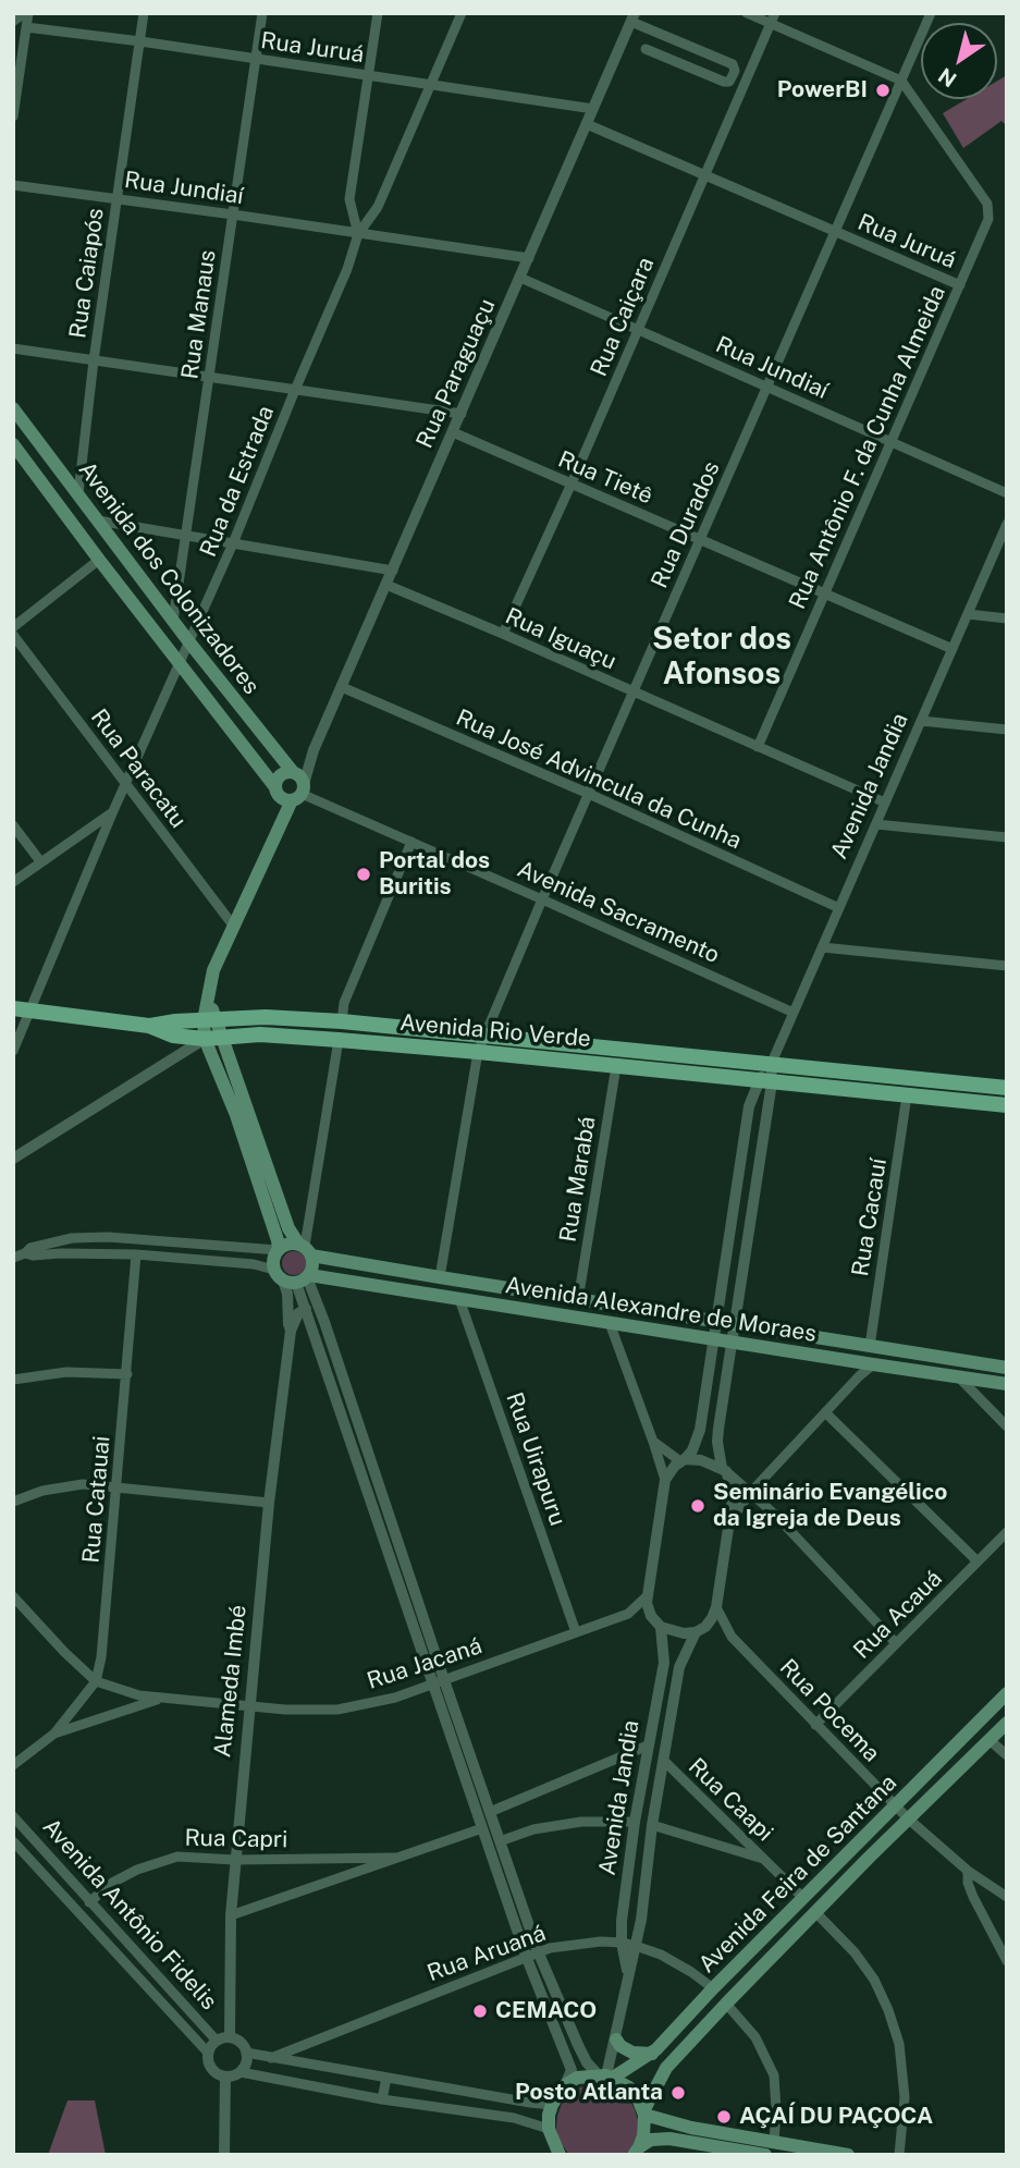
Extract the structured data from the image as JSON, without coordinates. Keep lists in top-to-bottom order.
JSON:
{
  "streets": {
    "main road": [
      "Rua Paraguaçu",
      "Avenida dos Colonizadores",
      "Avenida Rio Verde",
      "Avenida Alexandre de Moraes",
      "Avenida Feira de Santana"
    ],
    "street": [
      "Rua Juruá",
      "Rua Jundiaí",
      "Rua Caiapós",
      "Rua Manaus",
      "Rua Caiçara",
      "Rua Antônio F. da Cunha Almeida",
      "Rua Tietê",
      "Rua da Estrada",
      "Rua Durados",
      "Rua Iguaçu",
      "Rua Paracatu",
      "Rua José Advincula da Cunha",
      "Avenida Jandia",
      "Avenida Sacramento",
      "Rua Marabá",
      "Rua Cacauí",
      "Rua Uirapuru",
      "Rua Catauai",
      "Rua Acauá",
      "Rua Jacaná",
      "Alameda Imbé",
      "Rua Pocema",
      "Rua Caapi",
      "Rua Capri",
      "Avenida Antônio Fidelis",
      "Rua Aruaná"
    ]
  },
  "crossings": [
    ["Rua Juruá", "Rua Caiapós"],
    ["Rua Juruá", "Rua Manaus"],
    ["Rua Juruá", "Rua Caiçara"],
    ["Rua Juruá", "Rua Paraguaçu"],
    ["Rua Juruá", "Rua Antônio F. da Cunha Almeida"],
    ["Rua Juruá", "Rua da Estrada"],
    ["Rua Juruá", "Rua Durados"],
    ["Rua Jundiaí", "Rua Caiapós"],
    ["Rua Jundiaí", "Rua Manaus"],
    ["Rua Jundiaí", "Rua Caiçara"],
    ["Rua Jundiaí", "Rua Paraguaçu"],
    ["Rua Jundiaí", "Rua Antônio F. da Cunha Almeida"],
    ["Rua Jundiaí", "Rua da Estrada"],
    ["Rua Jundiaí", "Rua Durados"],
    ["Rua Caiapós", "Avenida dos Colonizadores"],
    ["Rua Manaus", "Avenida dos Colonizadores"],
    ["Rua Caiçara", "Rua Tietê"],
    ["Rua Caiçara", "Rua Iguaçu"],
    ["Rua Paraguaçu", "Rua Tietê"],
    ["Rua Paraguaçu", "Avenida dos Colonizadores"],
    ["Rua Paraguaçu", "Rua Iguaçu"],
    ["Rua Paraguaçu", "Rua Paracatu"],
    ["Rua Paraguaçu", "Rua José Advincula da Cunha"],
    ["Rua Paraguaçu", "Avenida Sacramento"],
    ["Rua Paraguaçu", "Avenida Rio Verde"],
    ["Rua Antônio F. da Cunha Almeida", "Rua Tietê"],
    ["Rua Antônio F. da Cunha Almeida", "Rua Durados"],
    ["Rua Antônio F. da Cunha Almeida", "Rua Iguaçu"],
    ["Rua Tietê", "Rua Durados"],
    ["Rua Tietê", "Avenida Jandia"],
    ["Rua da Estrada", "Avenida dos Colonizadores"],
    ["Rua da Estrada", "Rua Paracatu"],
    ["Rua Durados", "Rua Iguaçu"],
    ["Rua Durados", "Rua José Advincula da Cunha"],
    ["Rua Durados", "Avenida Sacramento"],
    ["Rua Durados", "Avenida Rio Verde"],
    ["Avenida dos Colonizadores", "Avenida Sacramento"],
    ["Rua Iguaçu", "Avenida Jandia"],
    ["Rua José Advincula da Cunha", "Avenida Jandia"],
    ["Avenida Jandia", "Avenida Sacramento"],
    ["Avenida Jandia", "Avenida Rio Verde"],
    ["Avenida Jandia", "Avenida Alexandre de Moraes"],
    ["Avenida Jandia", "Rua Pocema"],
    ["Avenida Jandia", "Rua Caapi"],
    ["Avenida Jandia", "Avenida Feira de Santana"],
    ["Avenida Jandia", "Rua Aruaná"],
    ["Avenida Rio Verde", "Rua Marabá"],
    ["Avenida Rio Verde", "Rua Cacauí"],
    ["Rua Marabá", "Avenida Alexandre de Moraes"],
    ["Rua Cacauí", "Avenida Alexandre de Moraes"],
    ["Avenida Alexandre de Moraes", "Rua Uirapuru"],
    ["Avenida Alexandre de Moraes", "Rua Catauai"],
    ["Avenida Alexandre de Moraes", "Alameda Imbé"],
    ["Rua Uirapuru", "Rua Jacaná"],
    ["Rua Catauai", "Rua Jacaná"],
    ["Rua Acauá", "Rua Pocema"],
    ["Rua Jacaná", "Alameda Imbé"],
    ["Alameda Imbé", "Rua Capri"],
    ["Alameda Imbé", "Avenida Antônio Fidelis"],
    ["Rua Pocema", "Avenida Feira de Santana"],
    ["Rua Caapi", "Avenida Feira de Santana"],
    ["Rua Capri", "Avenida Antônio Fidelis"],
    ["Avenida Feira de Santana", "Rua Aruaná"]
  ],
  "districts": ["Setor dos Afonsos"],
  "places": [
    "PowerBI",
    "Portal dos Buritis",
    "Seminário Evangélico da Igreja de Deus",
    "CEMACO",
    "Posto Atlanta",
    "AÇAÍ DU PAÇOCA"
  ],
  "north": "bottom left"
}
